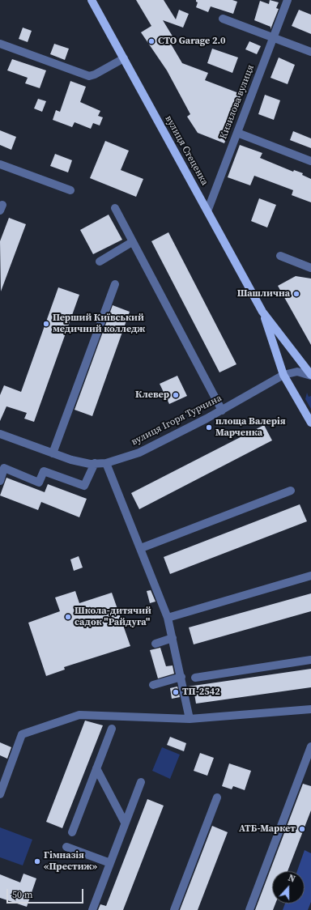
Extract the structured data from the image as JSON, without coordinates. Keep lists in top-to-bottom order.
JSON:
{
  "streets": {
    "main road": ["вулиця Стеценка"],
    "street": ["Кизилова вулиця", "вулиця Ігоря Турчина"]
  },
  "crossings": [
    ["Кизилова вулиця", "вулиця Стеценка"],
    ["вулиця Стеценка", "вулиця Ігоря Турчина"]
  ],
  "places": [
    "СТО Garage 2.0",
    "Шашлична",
    "Перший Київський медичний колледж",
    "Клевер",
    "площа Валерія Марченка",
    "Школа-дитячий садок \"Райдуга\"",
    "ТП-2542",
    "АТБ-Маркет",
    "Гімназія «Престиж»"
  ],
  "scale_bar": "50 m",
  "north": "top"
}
